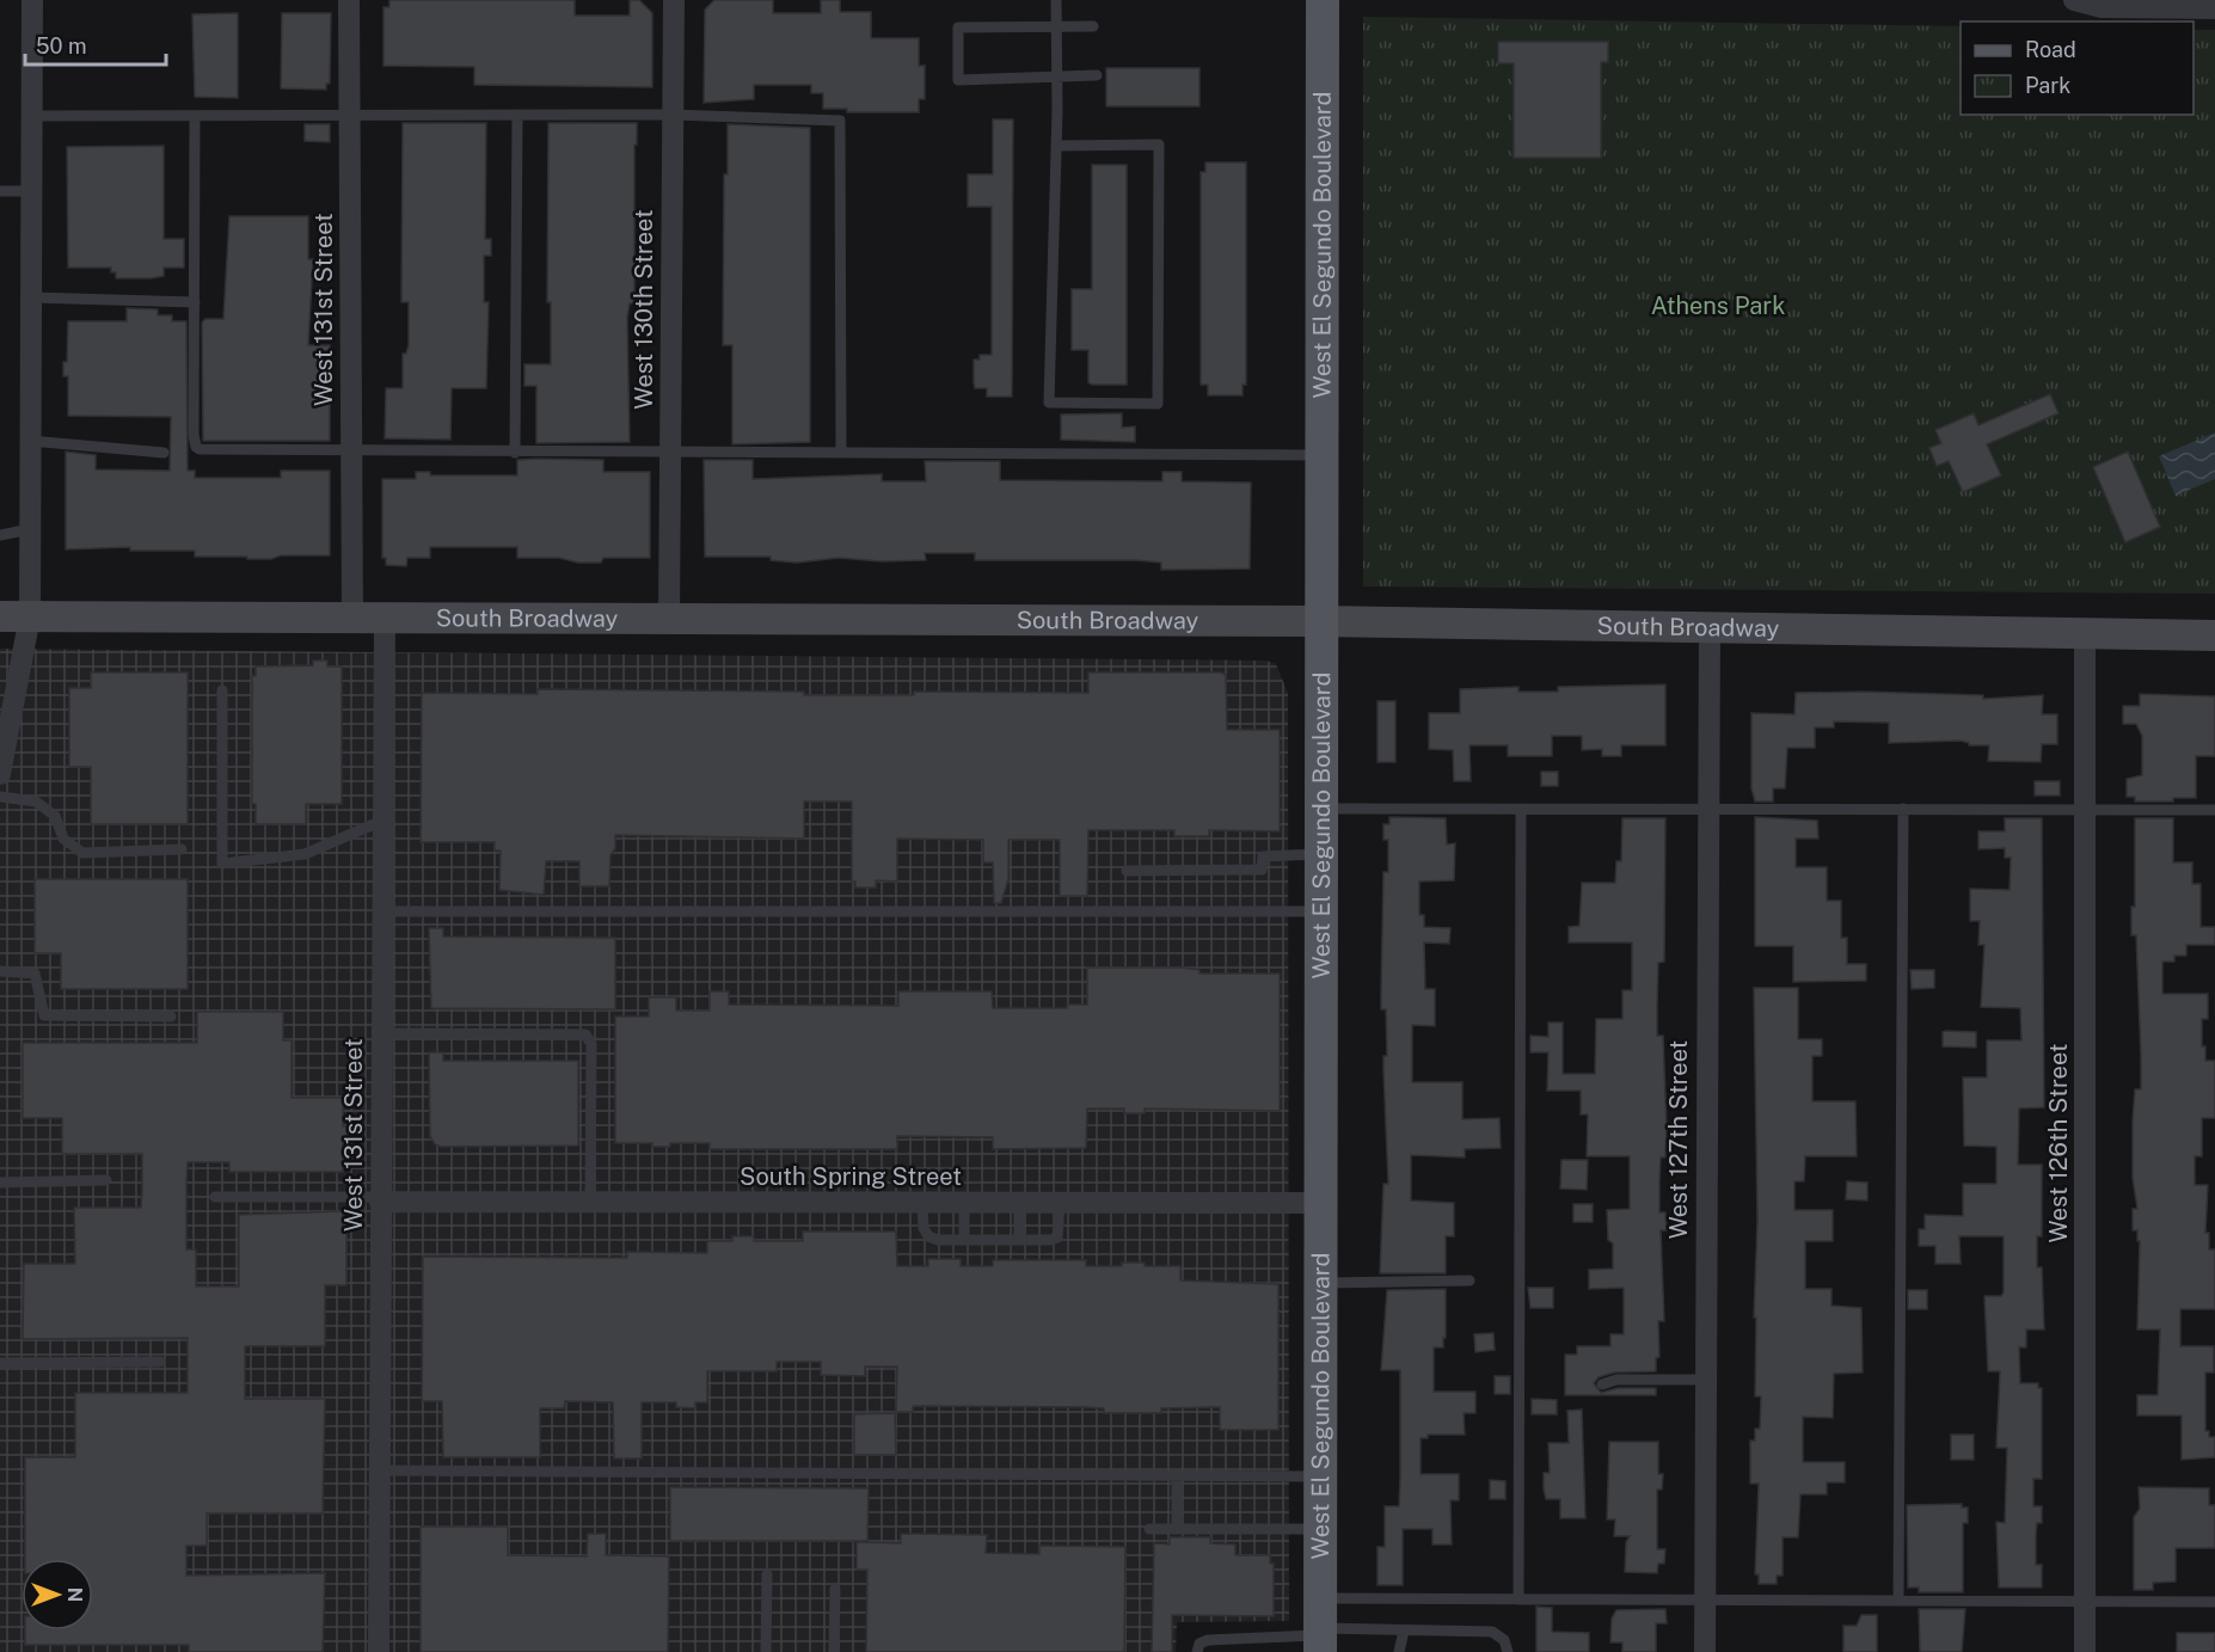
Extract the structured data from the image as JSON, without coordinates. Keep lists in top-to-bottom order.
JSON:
{
  "streets": {
    "main road": ["West El Segundo Boulevard", "South Broadway"],
    "street": [
      "West 131st Street",
      "West 130th Street",
      "West 127th Street",
      "West 126th Street",
      "South Spring Street"
    ]
  },
  "crossings": [
    ["West El Segundo Boulevard", "South Broadway"],
    ["West El Segundo Boulevard", "South Spring Street"],
    ["West 131st Street", "South Broadway"],
    ["West 131st Street", "South Spring Street"],
    ["West 130th Street", "South Broadway"],
    ["South Broadway", "West 127th Street"],
    ["South Broadway", "West 126th Street"]
  ],
  "parks": ["Athens Park"],
  "legend": ["Road", "Park"],
  "scale_bar": "50 m",
  "north": "right"
}
